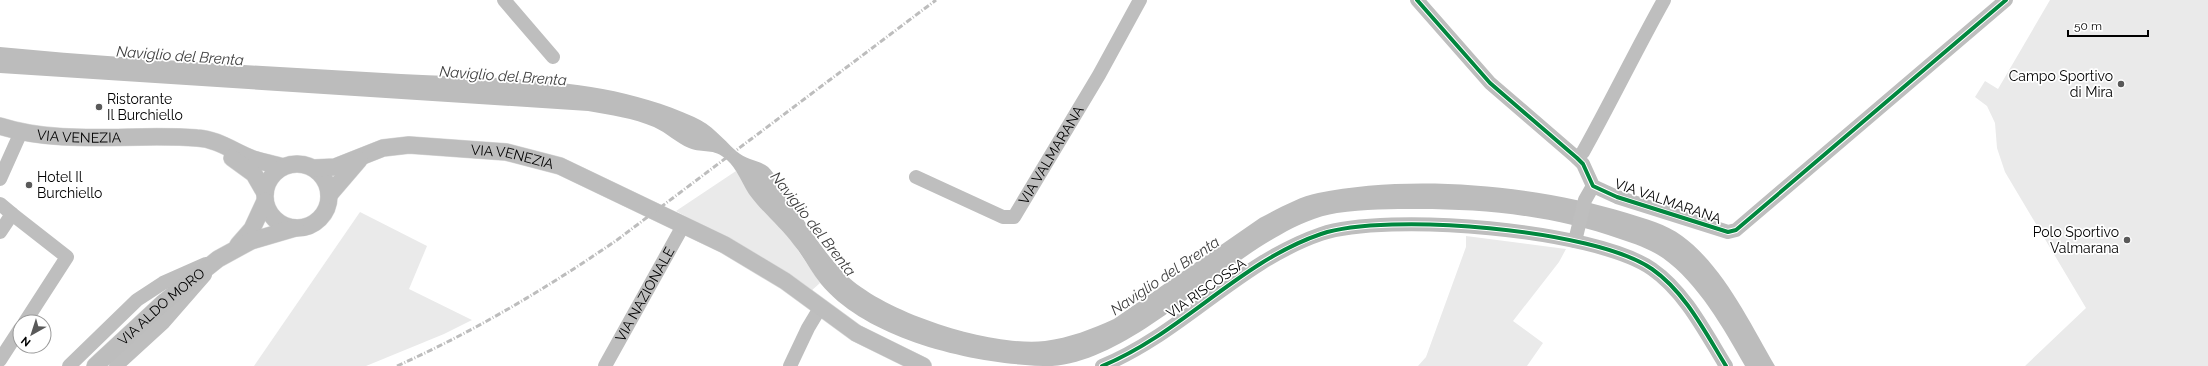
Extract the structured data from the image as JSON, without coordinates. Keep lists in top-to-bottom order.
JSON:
{
  "streets": {
    "main road": ["VIA VENEZIA", "VIA ALDO MORO"],
    "street": ["VIA VALMARANA", "VIA RISCOSSA", "VIA NAZIONALE"]
  },
  "crossings": [
    ["VIA VENEZIA", "VIA NAZIONALE"],
    ["VIA VENEZIA", "VIA ALDO MORO"],
    ["VIA VALMARANA", "VIA RISCOSSA"]
  ],
  "water": ["Naviglio del Brenta"],
  "places": [
    "Campo Sportivo di Mira",
    "Ristorante Il Burchiello",
    "Hotel Il Burchiello",
    "Polo Sportivo Valmarana"
  ],
  "scale_bar": "50 m",
  "north": "bottom left"
}
